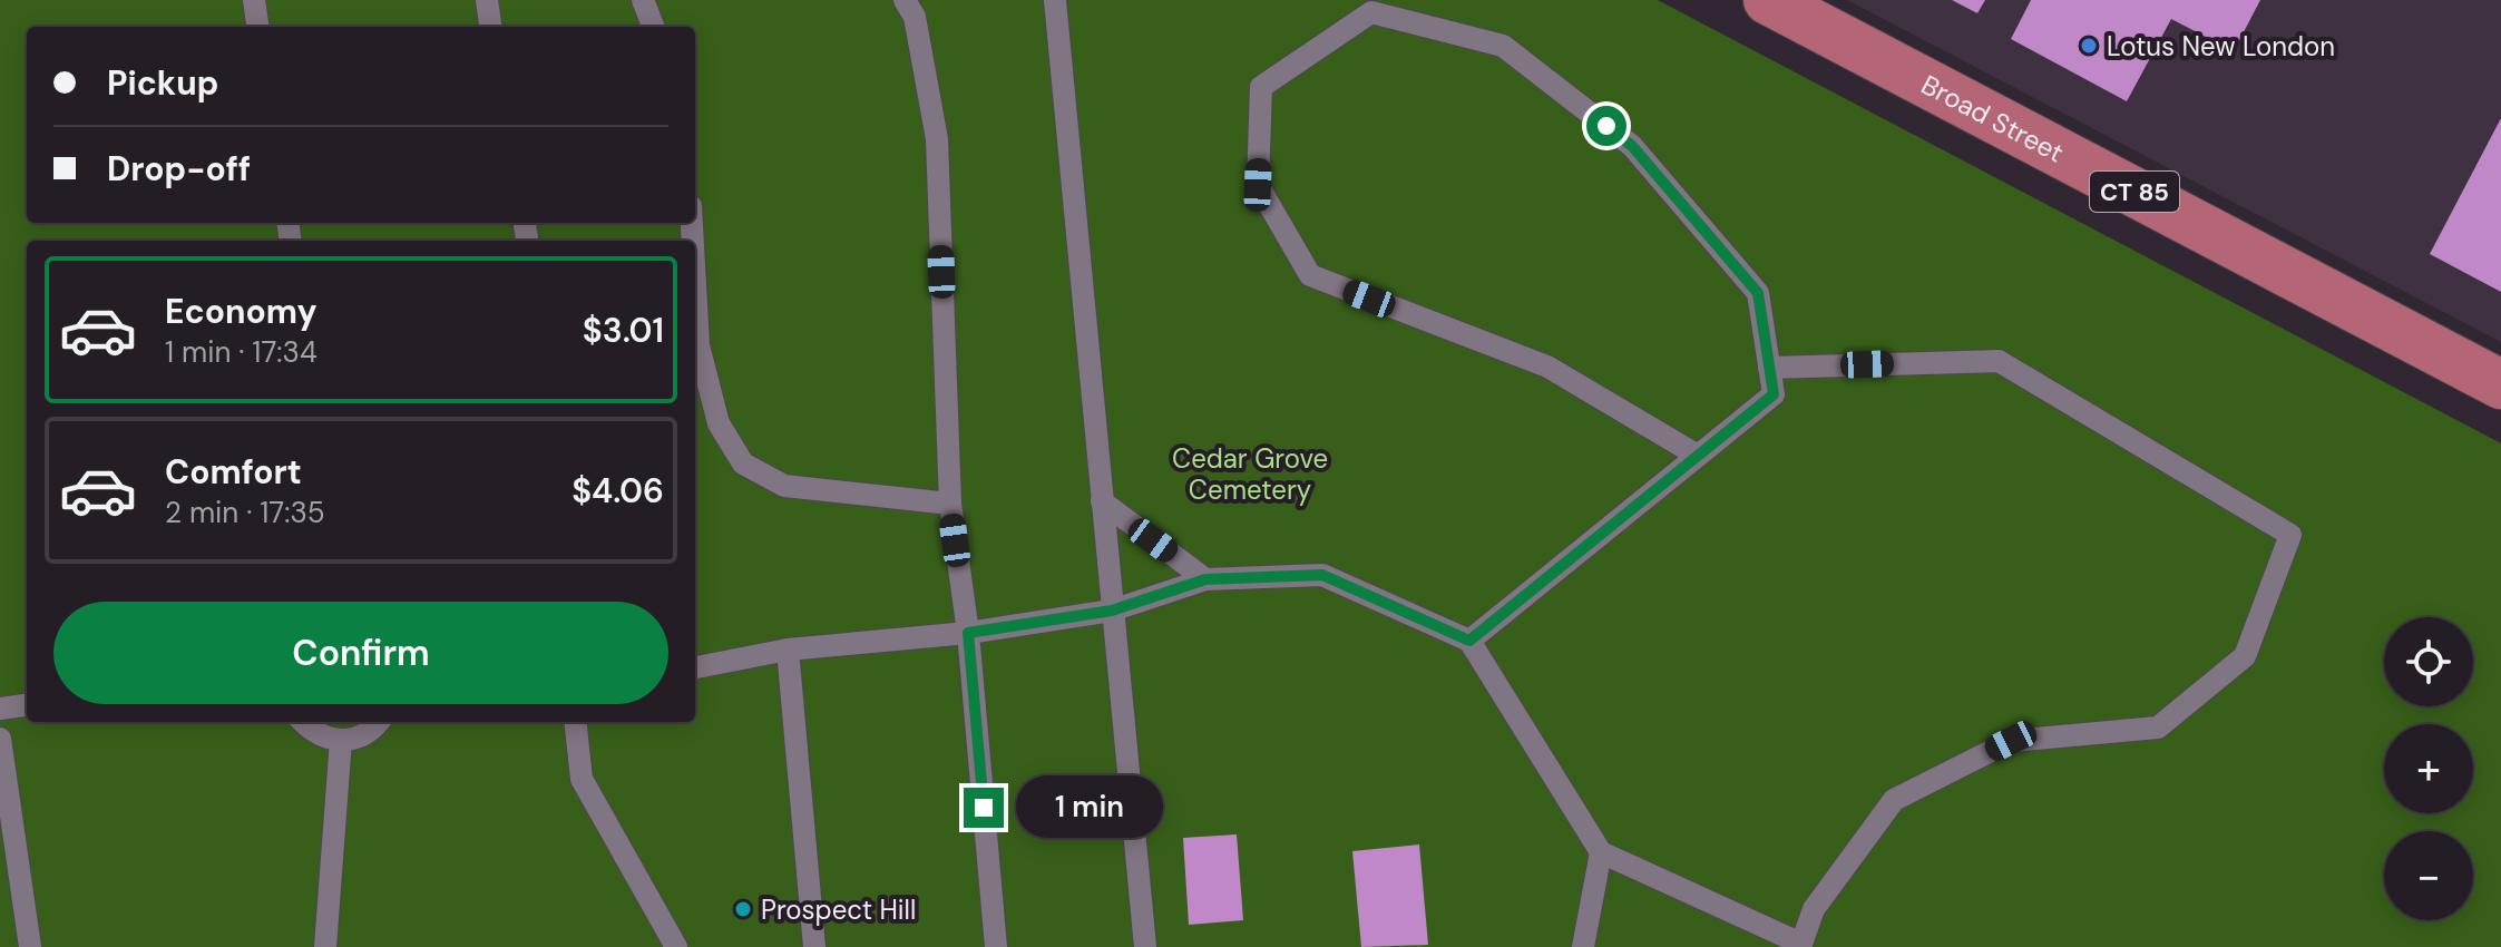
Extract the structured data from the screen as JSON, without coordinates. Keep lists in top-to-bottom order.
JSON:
{
  "streets": {
    "main road": ["Broad Street", "CT 85"]
  },
  "parks": ["Cedar Grove Cemetery"],
  "places": ["Lotus New London", "Prospect Hill"],
  "page": {
    "banner": ["Pickup", "Drop-off"],
    "list": [
      {
        "name": "Economy",
        "note": "1 min · 17:34",
        "value": "$3.01"
      },
      {
        "name": "Comfort",
        "note": "2 min · 17:35",
        "value": "$4.06"
      }
    ],
    "buttons": "Confirm",
    "map_buttons": ["+", "−"],
    "bubble": "1 min"
  }
}
